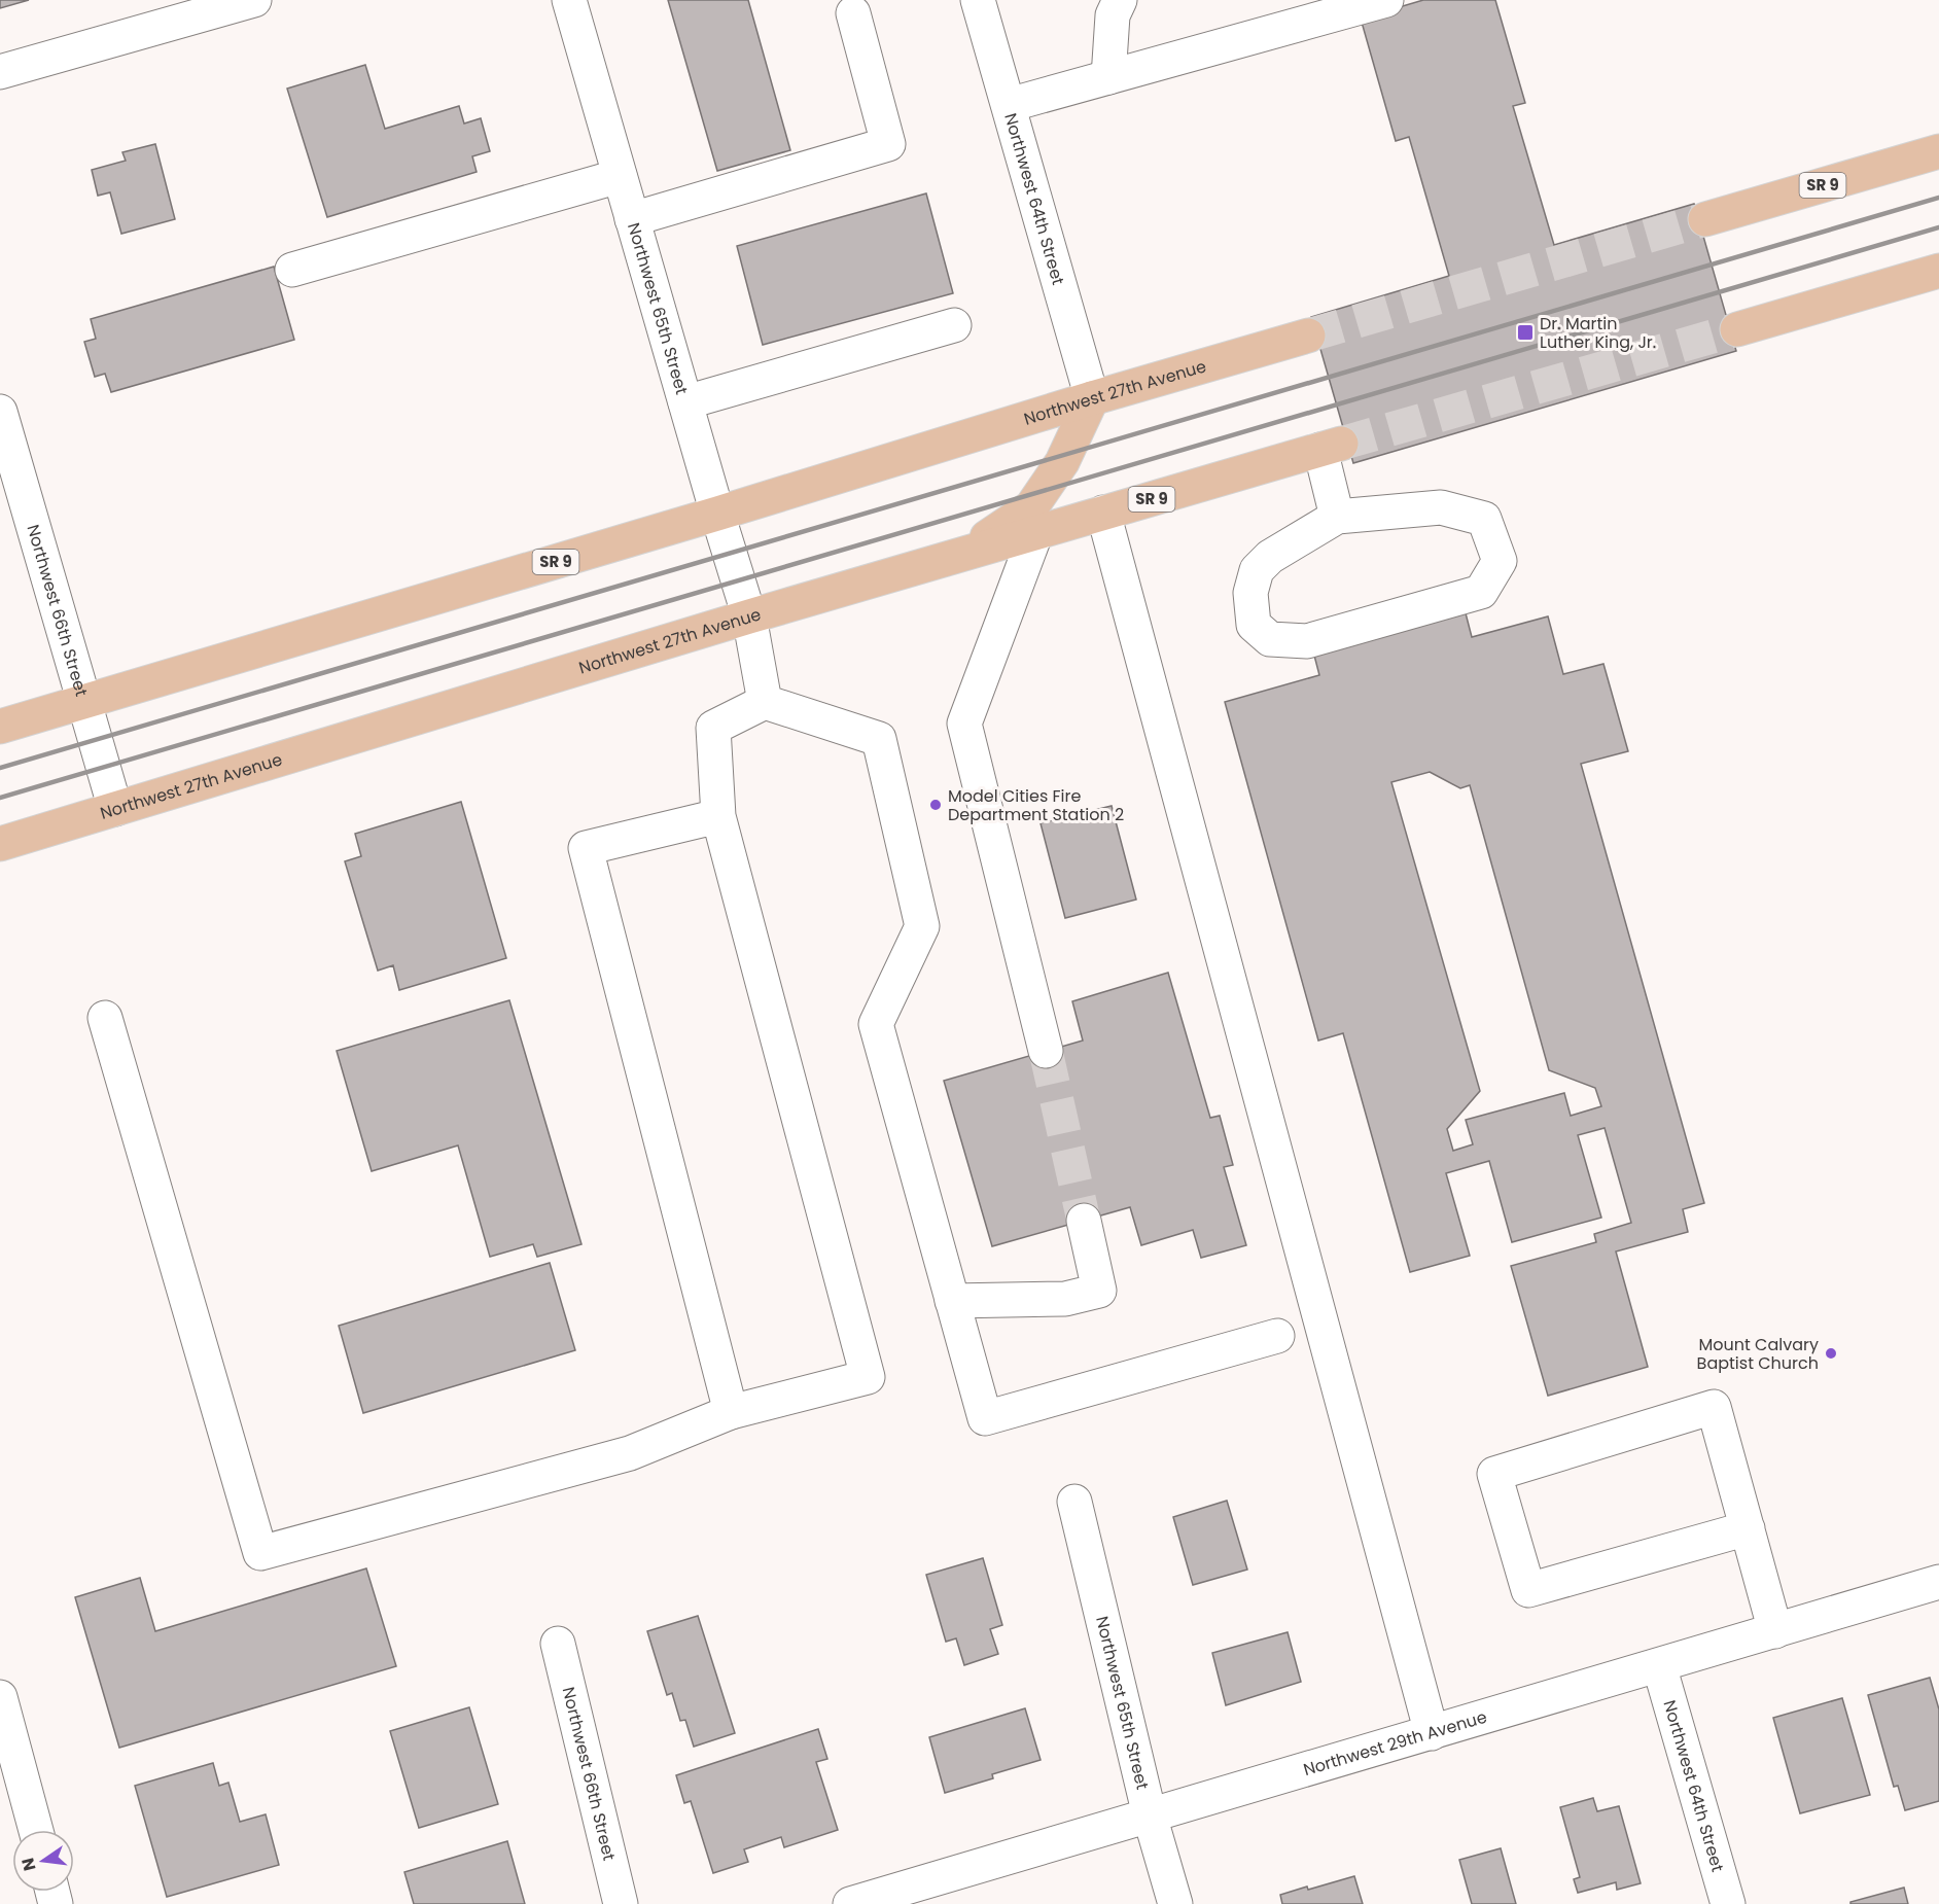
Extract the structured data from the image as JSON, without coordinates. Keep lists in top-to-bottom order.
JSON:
{
  "streets": {
    "main road": ["SR 9", "Northwest 27th Avenue"],
    "street": [
      "Northwest 64th Street",
      "Northwest 65th Street",
      "Northwest 66th Street",
      "Northwest 29th Avenue"
    ]
  },
  "crossings": [
    ["Northwest 64th Street", "Northwest 27th Avenue"],
    ["Northwest 64th Street", "Northwest 29th Avenue"],
    ["Northwest 65th Street", "Northwest 27th Avenue"],
    ["Northwest 65th Street", "Northwest 29th Avenue"],
    ["Northwest 27th Avenue", "Northwest 66th Street"]
  ],
  "places": {
    "transit": ["Dr. Martin Luther King, Jr."],
    "other": ["Model Cities Fire Department Station 2", "Mount Calvary Baptist Church"]
  },
  "north": "left"
}
